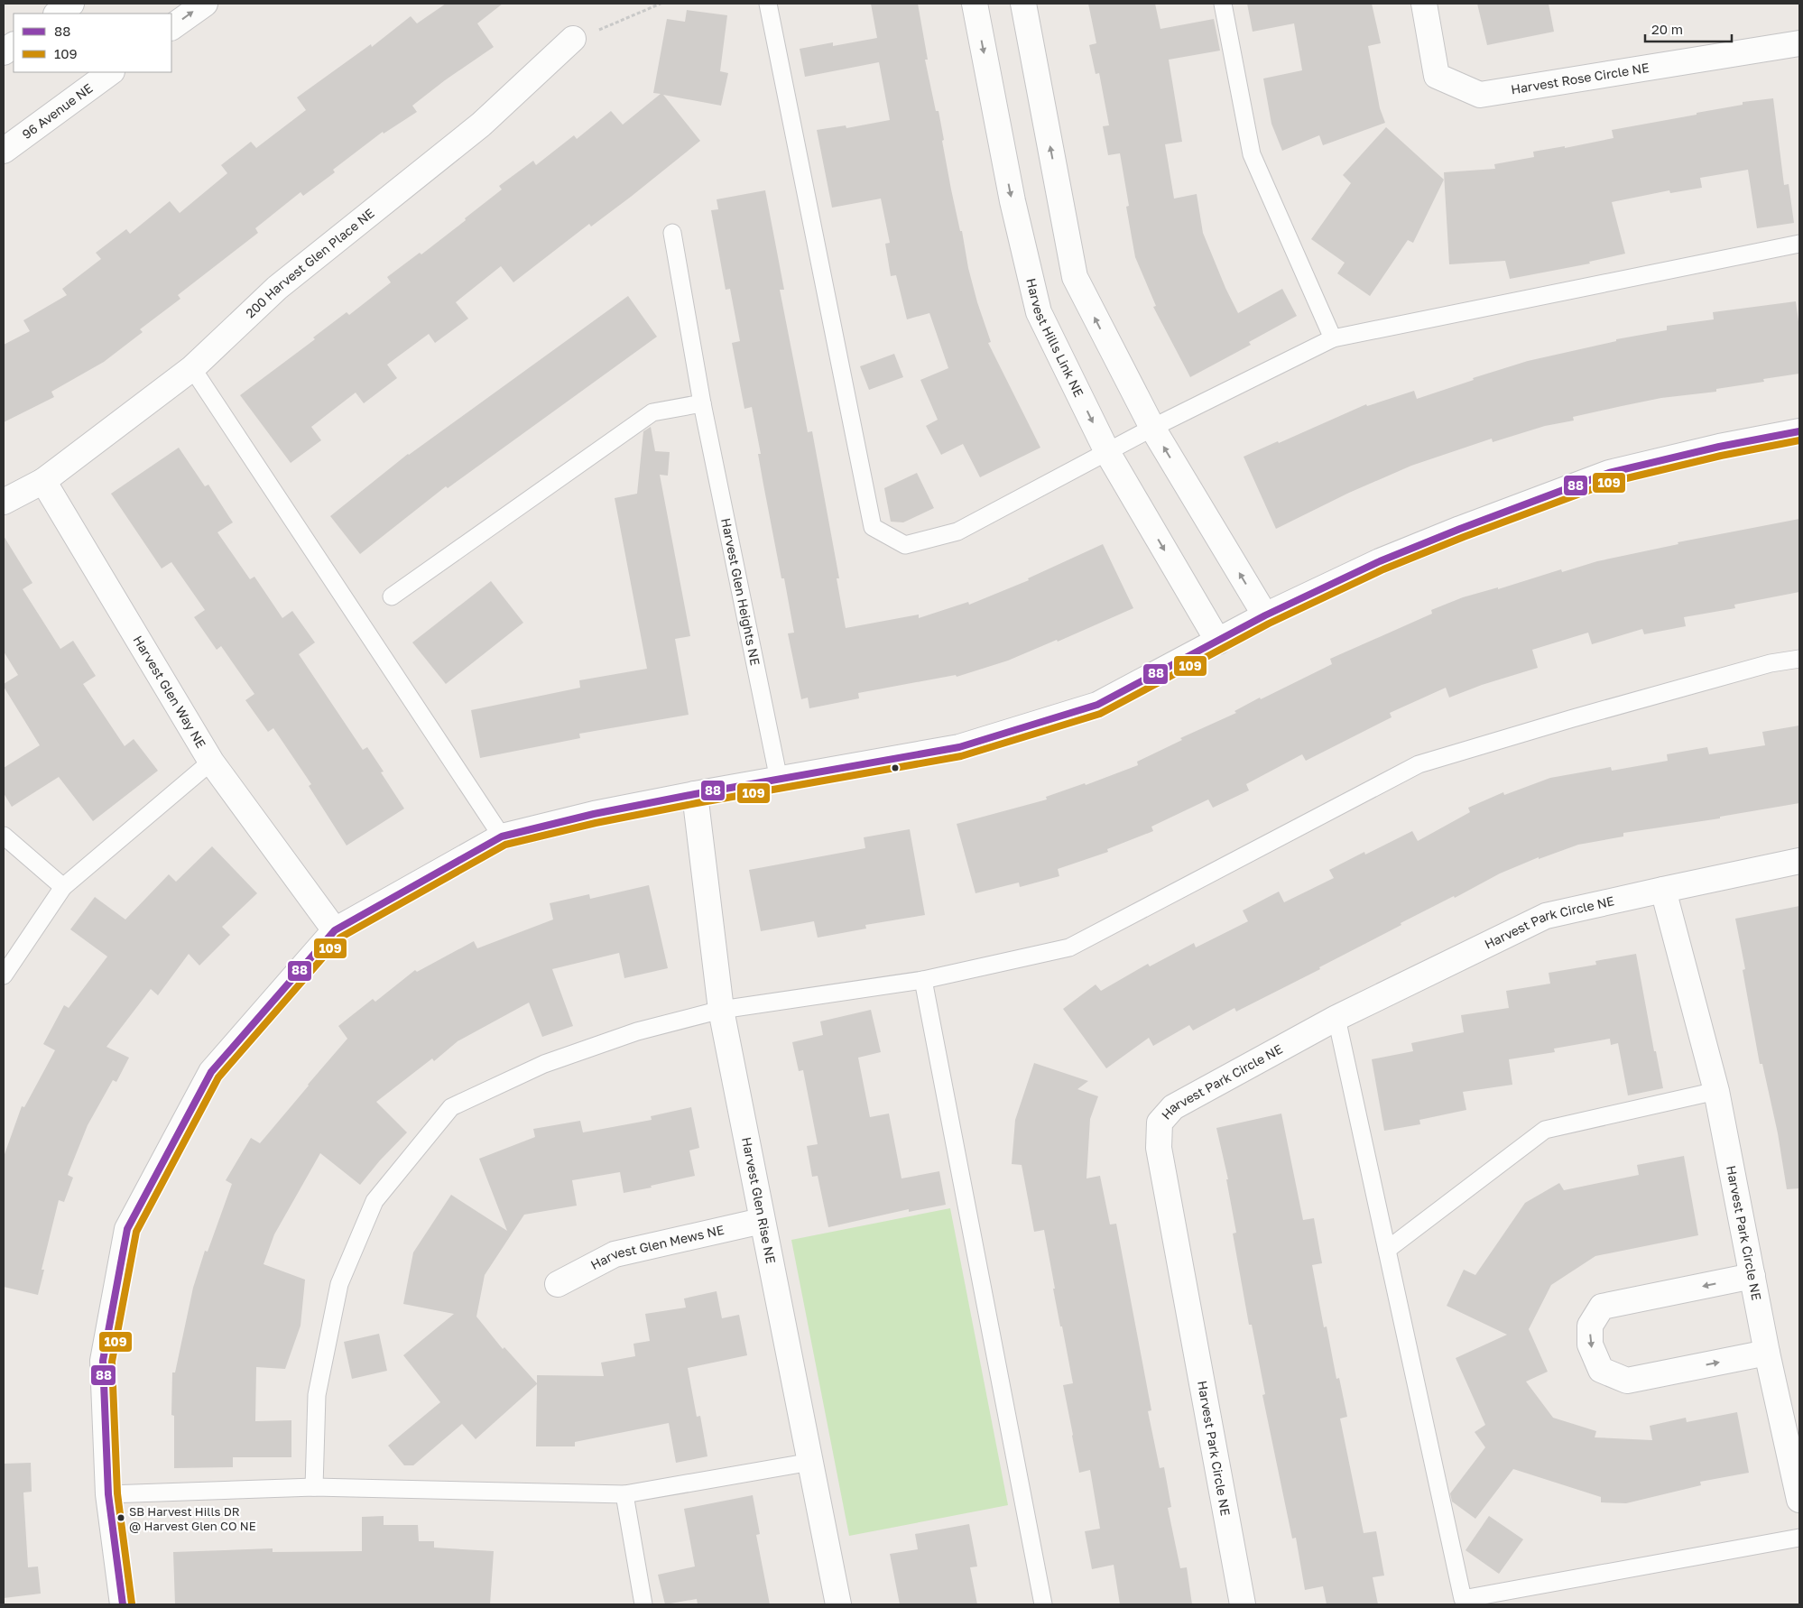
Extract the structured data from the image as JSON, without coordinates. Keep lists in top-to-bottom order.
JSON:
{
  "streets": {
    "street": [
      "Harvest Rose Circle NE",
      "96 Avenue NE",
      "200 Harvest Glen Place NE",
      "Harvest Hills Link NE",
      "Harvest Glen Way NE",
      "Harvest Park Circle NE",
      "Harvest Glen Rise NE",
      "Harvest Glen Mews NE"
    ],
    "lane": ["Harvest Glen Heights NE"]
  },
  "crossings": [
    ["200 Harvest Glen Place NE", "Harvest Glen Way NE"],
    ["Harvest Glen Rise NE", "Harvest Glen Mews NE"]
  ],
  "places": ["SB Harvest Hills DR @ Harvest Glen CO NE"],
  "lines": ["transit line 88", "transit line 109"],
  "legend": ["88", "109"],
  "scale_bar": "20 m"
}
